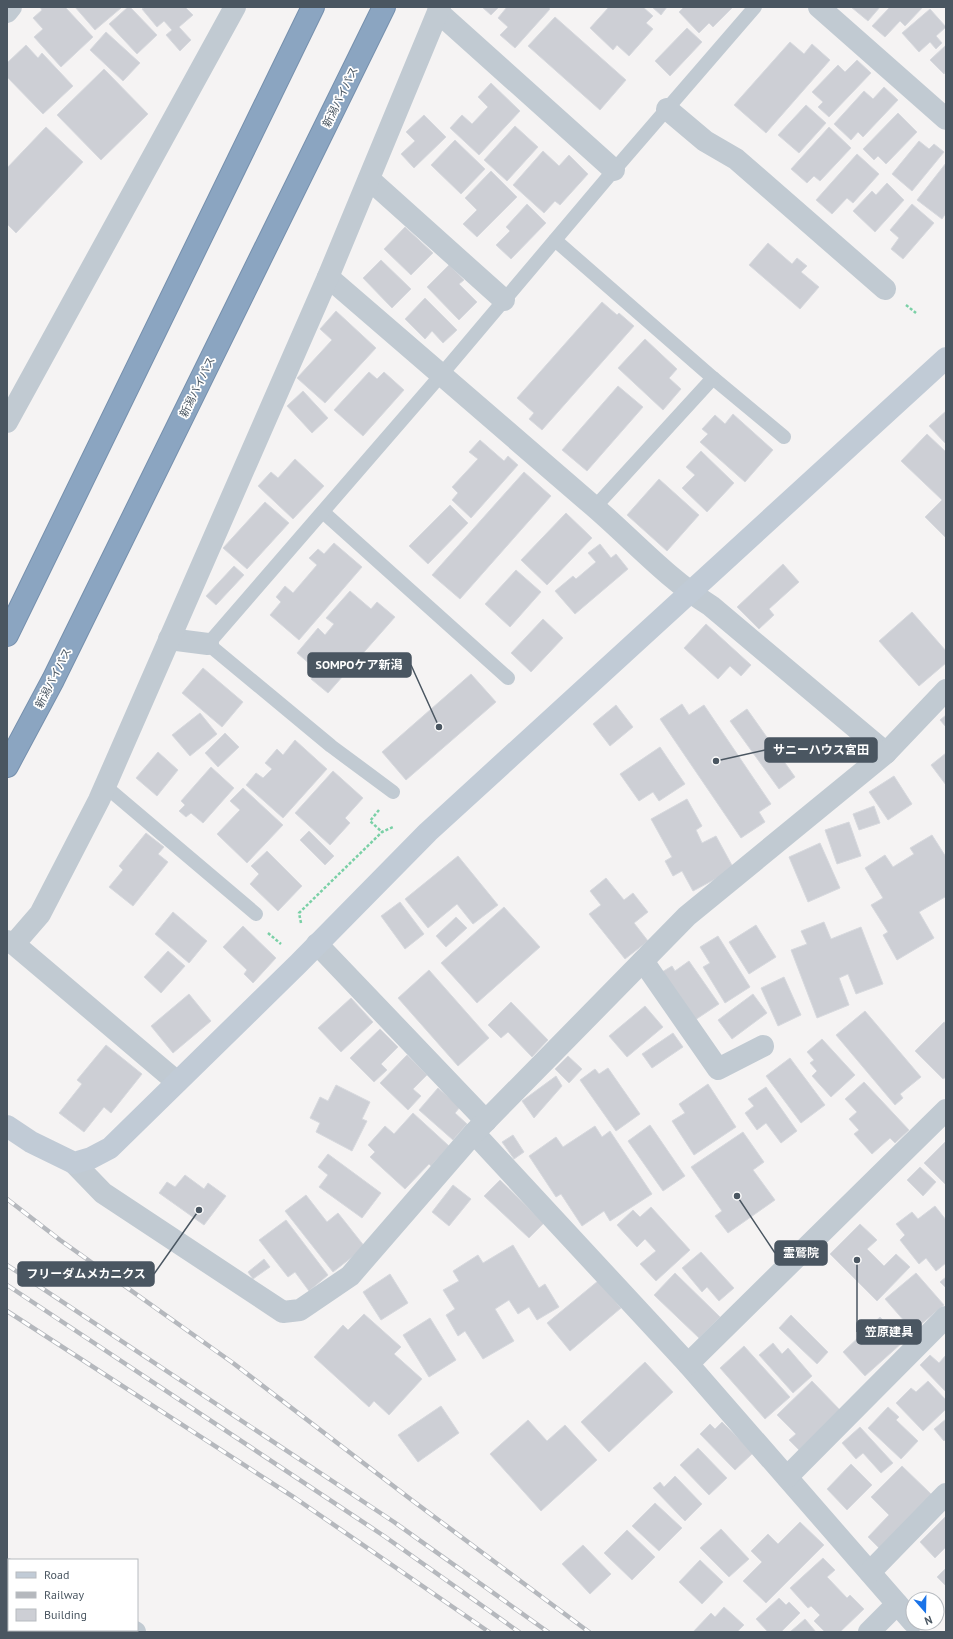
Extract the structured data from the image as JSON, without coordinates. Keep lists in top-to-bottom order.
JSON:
{
  "streets": {
    "highway": ["新潟バイパス"]
  },
  "places": [
    "SOMPOケア新潟",
    "サニーハウス宮田",
    "霊鷲院",
    "フリーダムメカニクス",
    "笠原建具"
  ],
  "legend": ["Road", "Railway", "Building"],
  "north": "bottom"
}
